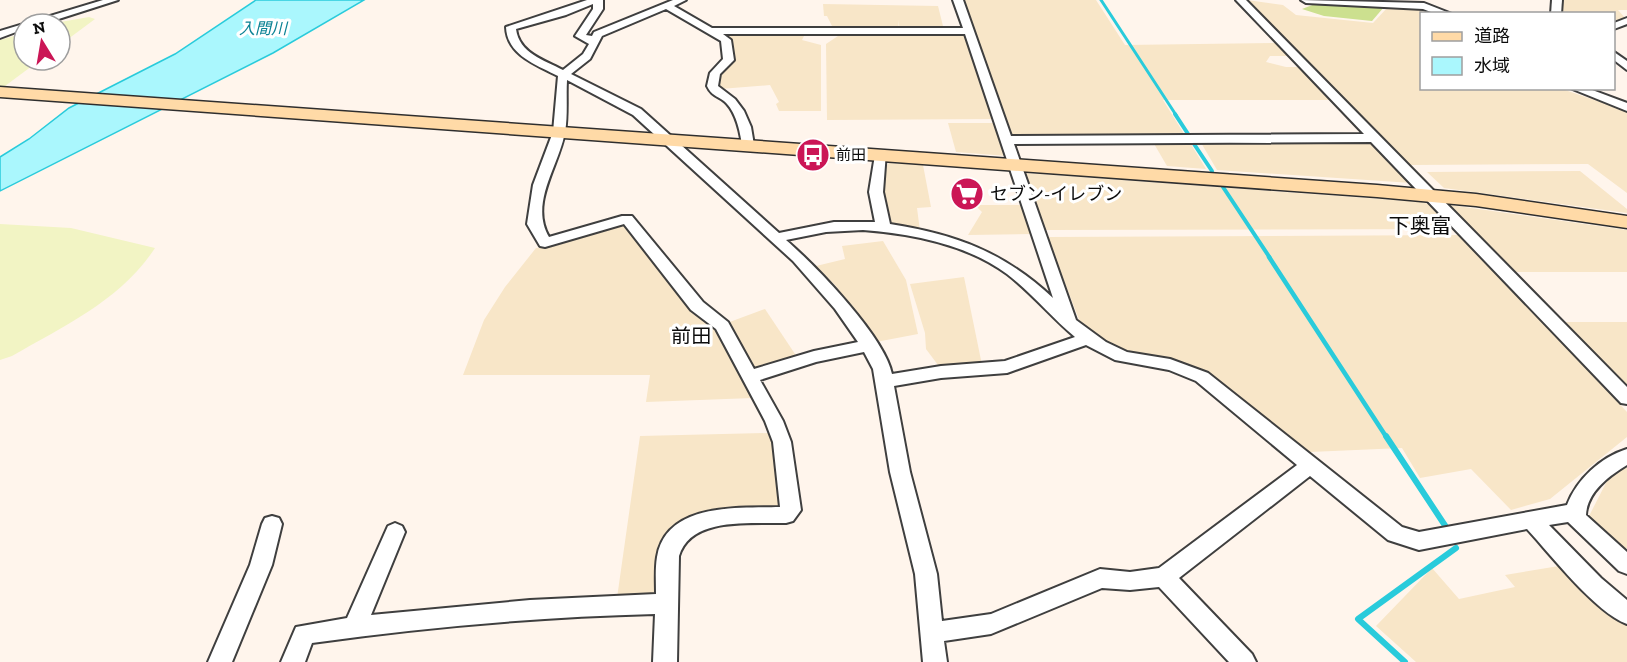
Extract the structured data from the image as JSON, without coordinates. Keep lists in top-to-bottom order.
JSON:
{
  "districts": ["下奥富", "前田"],
  "water": ["入間川"],
  "places": {
    "bus stop": ["前田"],
    "supermarket": ["セブン-イレブン"]
  },
  "legend": ["道路", "水域"],
  "north": "top"
}
